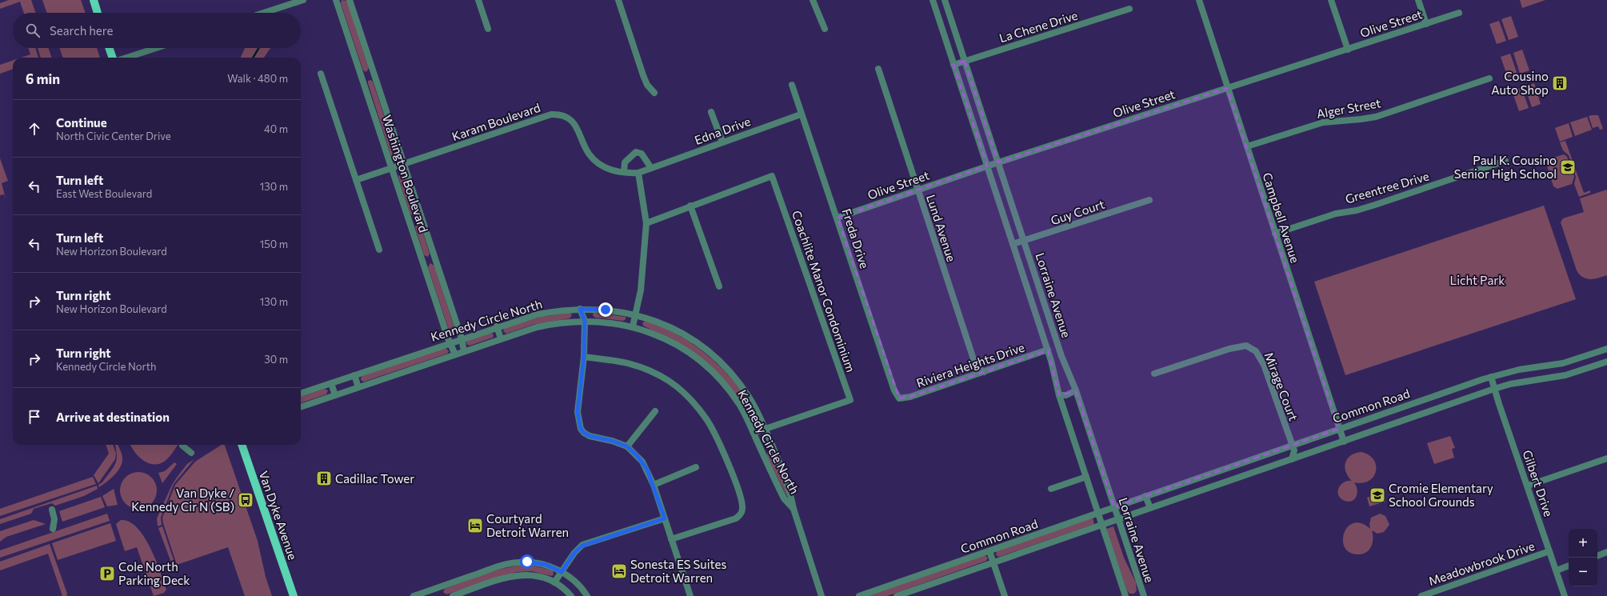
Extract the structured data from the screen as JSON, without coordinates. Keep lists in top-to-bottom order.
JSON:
{
  "streets": {
    "main road": ["Van Dyke Avenue"],
    "street": [
      "Olive Street",
      "La Chene Drive",
      "Alger Street",
      "Karam Boulevard",
      "Edna Drive",
      "Washington Boulevard",
      "Greentree Drive",
      "Guy Court",
      "Campbell Avenue",
      "Lund Avenue",
      "Freda Drive",
      "Coachlite Manor Condominium",
      "Lorraine Avenue",
      "Kennedy Circle North",
      "Riviera Heights Drive",
      "Mirage Court",
      "Common Road",
      "Gilbert Drive",
      "Meadowbrook Drive"
    ]
  },
  "crossings": [
    ["Olive Street", "Campbell Avenue"],
    ["Olive Street", "Lund Avenue"],
    ["Olive Street", "Freda Drive"],
    ["Olive Street", "Lorraine Avenue"],
    ["La Chene Drive", "Lorraine Avenue"],
    ["Alger Street", "Campbell Avenue"],
    ["Karam Boulevard", "Edna Drive"],
    ["Karam Boulevard", "Washington Boulevard"],
    ["Edna Drive", "Freda Drive"],
    ["Washington Boulevard", "Kennedy Circle North"],
    ["Greentree Drive", "Campbell Avenue"],
    ["Guy Court", "Lorraine Avenue"],
    ["Campbell Avenue", "Common Road"],
    ["Lund Avenue", "Riviera Heights Drive"],
    ["Freda Drive", "Riviera Heights Drive"],
    ["Coachlite Manor Condominium", "Kennedy Circle North"],
    ["Lorraine Avenue", "Riviera Heights Drive"],
    ["Lorraine Avenue", "Common Road"],
    ["Mirage Court", "Common Road"],
    ["Common Road", "Gilbert Drive"],
    ["Gilbert Drive", "Meadowbrook Drive"]
  ],
  "parks": ["Licht Park"],
  "places": {
    "building": ["Cousino Auto Shop", "Cadillac Tower"],
    "school or university": ["Paul K. Cousino Senior High School", "Cromie Elementary School Grounds"],
    "bus stop": ["Van Dyke / Kennedy Cir N (SB)"],
    "hotel": ["Courtyard Detroit Warren", "Sonesta ES Suites Detroit Warren"],
    "parking": ["Cole North Parking Deck"]
  },
  "page": {
    "search": "Search here",
    "heading": ["6 min", "Walk · 480 m"],
    "list": [
      ["Continue", "North Civic Center Drive", "40 m"],
      ["Turn left", "East West Boulevard", "130 m"],
      ["Turn left", "New Horizon Boulevard", "150 m"],
      ["Turn right", "New Horizon Boulevard", "130 m"],
      ["Turn right", "Kennedy Circle North", "30 m"],
      "Arrive at destination"
    ],
    "map_buttons": ["+", "−"]
  }
}
